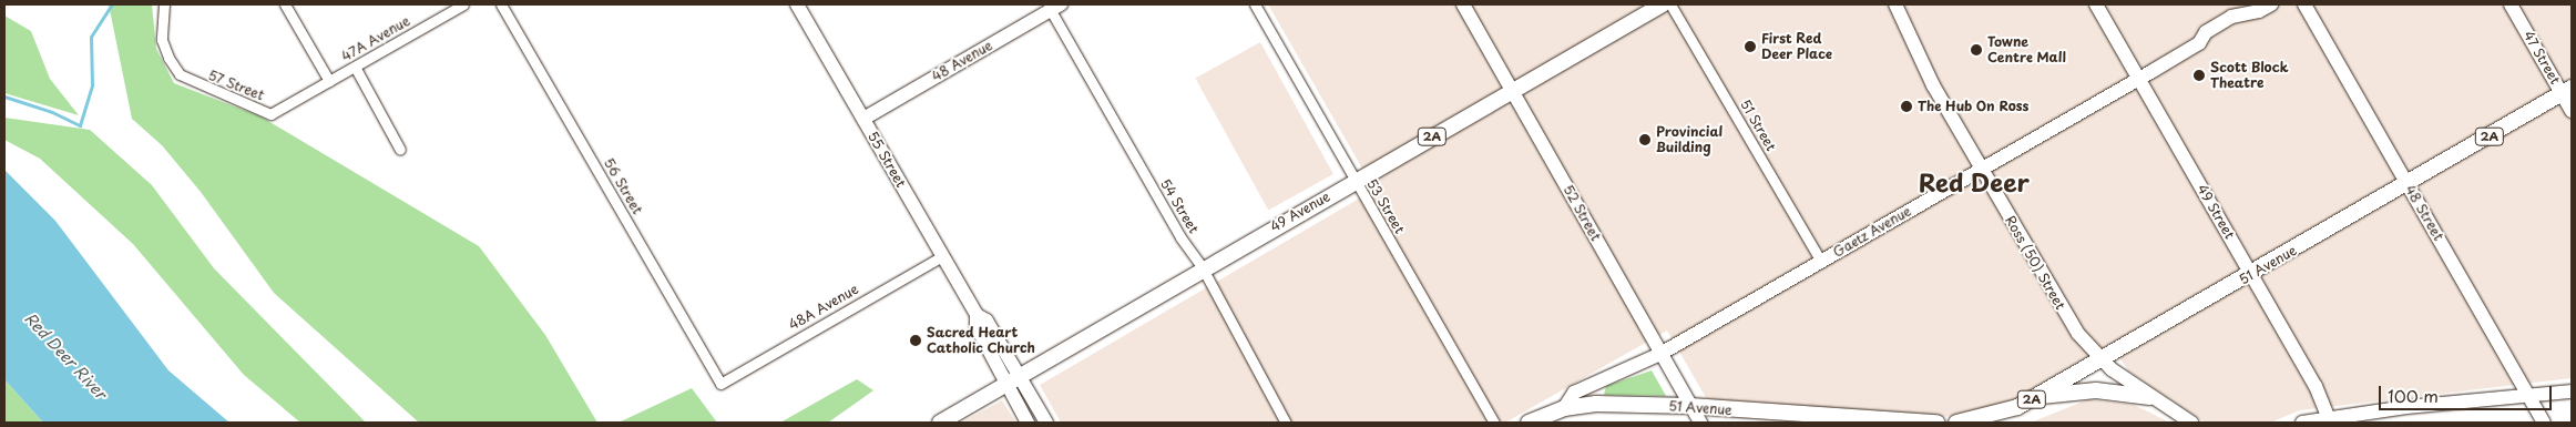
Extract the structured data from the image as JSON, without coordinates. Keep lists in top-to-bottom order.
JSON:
{
  "streets": {
    "main road": [
      "2A",
      "49 Avenue",
      "Gaetz Avenue",
      "51 Avenue"
    ],
    "street": [
      "47A Avenue",
      "47 Street",
      "48 Avenue",
      "57 Street",
      "51 Street",
      "55 Street",
      "56 Street",
      "54 Street",
      "53 Street",
      "49 Street",
      "52 Street",
      "48 Street",
      "Ross (50) Street",
      "48A Avenue"
    ]
  },
  "crossings": [
    ["47A Avenue", "57 Street"],
    ["47 Street", "51 Avenue"],
    ["48 Avenue", "55 Street"],
    ["48 Avenue", "54 Street"],
    ["51 Street", "Gaetz Avenue"],
    ["55 Street", "49 Avenue"],
    ["55 Street", "48A Avenue"],
    ["56 Street", "48A Avenue"],
    ["54 Street", "49 Avenue"],
    ["53 Street", "49 Avenue"],
    ["49 Avenue", "52 Street"],
    ["49 Street", "Gaetz Avenue"],
    ["49 Street", "51 Avenue"],
    ["52 Street", "Gaetz Avenue"],
    ["52 Street", "51 Avenue"],
    ["48 Street", "51 Avenue"],
    ["Gaetz Avenue", "Ross (50) Street"],
    ["Gaetz Avenue", "51 Avenue"],
    ["Ross (50) Street", "51 Avenue"]
  ],
  "districts": ["Red Deer"],
  "water": ["Red Deer River"],
  "places": [
    "First Red Deer Place",
    "Towne Centre Mall",
    "Scott Block Theatre",
    "The Hub On Ross",
    "Provincial Building",
    "Sacred Heart Catholic Church"
  ],
  "scale_bar": "100 m"
}
